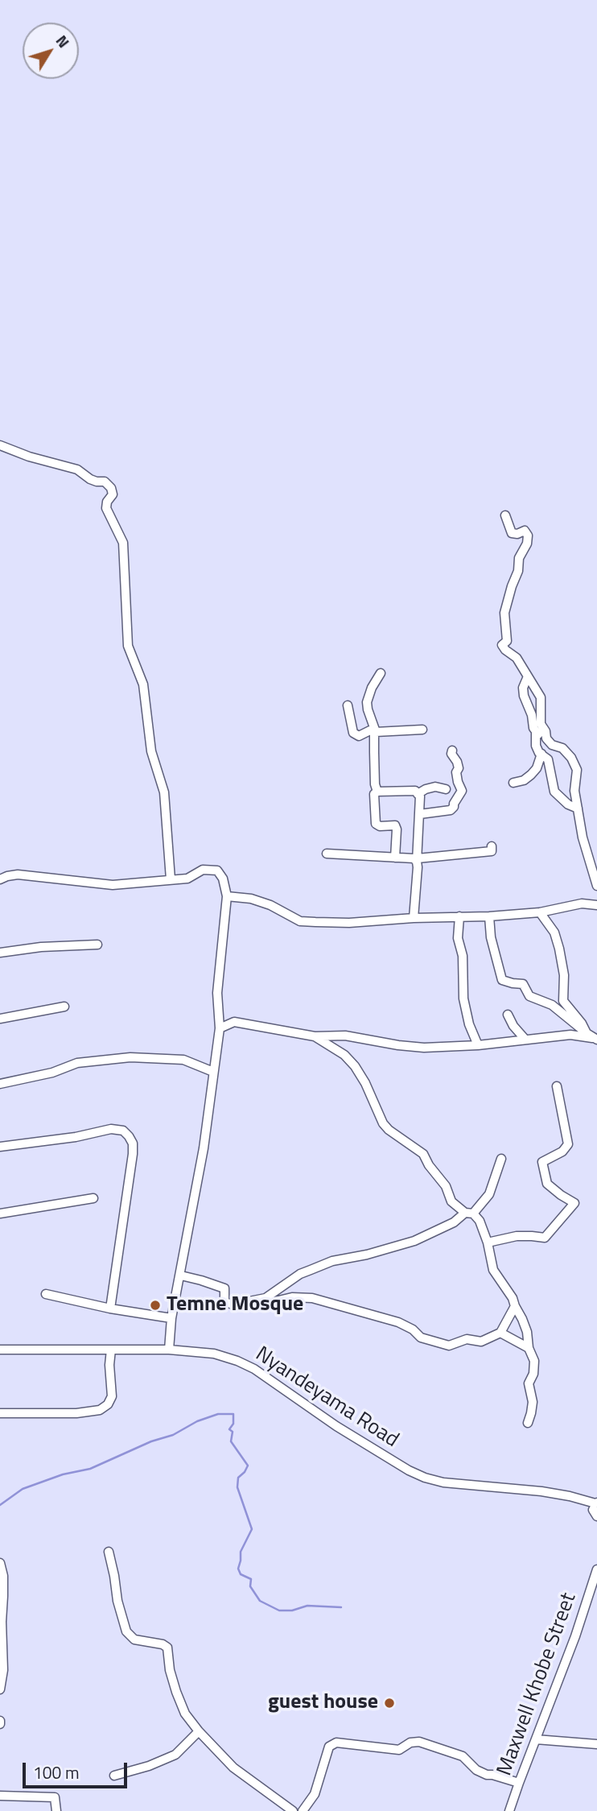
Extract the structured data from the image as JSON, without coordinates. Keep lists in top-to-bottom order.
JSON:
{
  "streets": {
    "street": ["Nyandeyama Road", "Maxwell Khobe Street"]
  },
  "places": ["Temne Mosque", "guest house"],
  "scale_bar": "100 m",
  "north": "top right"
}
